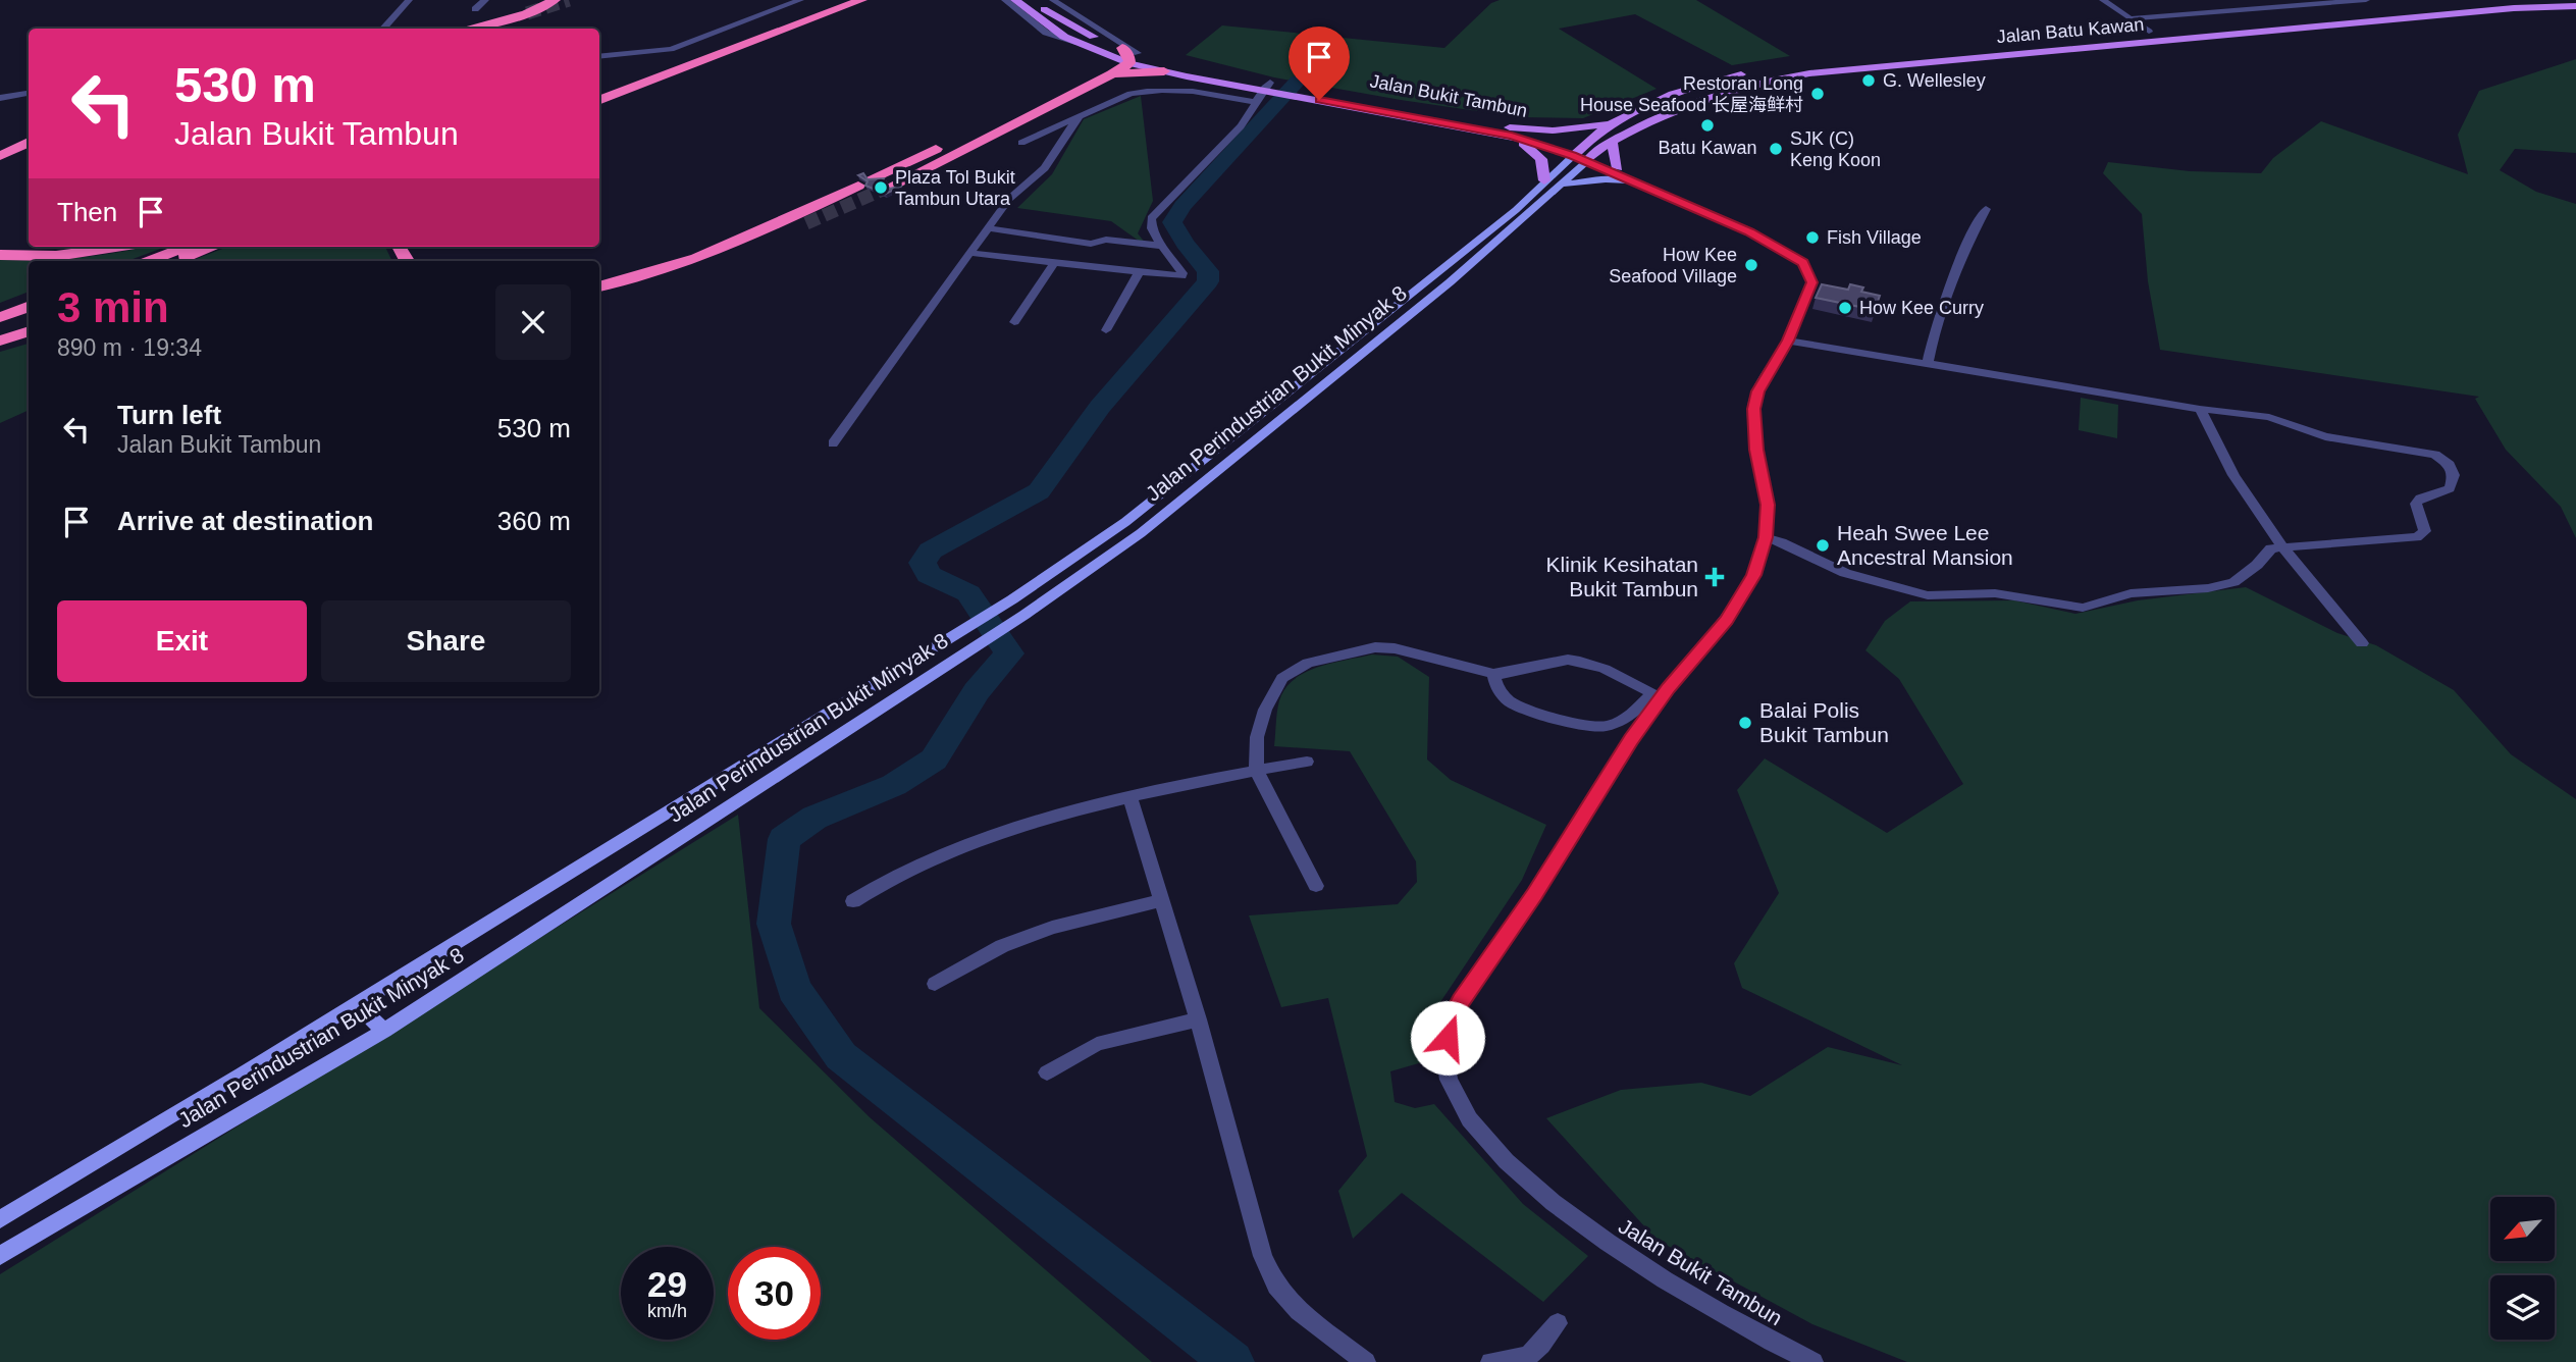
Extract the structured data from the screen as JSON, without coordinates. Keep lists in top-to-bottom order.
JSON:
{
  "streets": {
    "main road": ["Jalan Batu Kawan", "Jalan Bukit Tambun"],
    "street": ["Jalan Perindustrian Bukit Minyak 8"]
  },
  "crossings": [
    ["Jalan Batu Kawan", "Jalan Bukit Tambun"],
    ["Jalan Batu Kawan", "Jalan Perindustrian Bukit Minyak 8"],
    ["Jalan Bukit Tambun", "Jalan Perindustrian Bukit Minyak 8"]
  ],
  "places": {
    "other": [
      "G. Wellesley",
      "Restoran Long House Seafood 长屋海鲜村",
      "Batu Kawan",
      "SJK (C) Keng Koon",
      "Plaza Tol Bukit Tambun Utara",
      "Fish Village",
      "How Kee Seafood Village",
      "How Kee Curry",
      "Heah Swee Lee Ancestral Mansion",
      "Balai Polis Bukit Tambun"
    ],
    "health": ["Klinik Kesihatan Bukit Tambun"]
  },
  "north": "bottom left",
  "page": {
    "turn": ["530 m", "Jalan Bukit Tambun"],
    "then": "Then",
    "heading": ["3 min", "890 m · 19:34"],
    "list": [
      {
        "name": "Turn left",
        "note": "Jalan Bukit Tambun",
        "value": "530 m"
      },
      {
        "name": "Arrive at destination",
        "value": "360 m"
      }
    ],
    "buttons": ["Exit", "Share"],
    "speed": "29 km/h",
    "limit": "30"
  }
}
